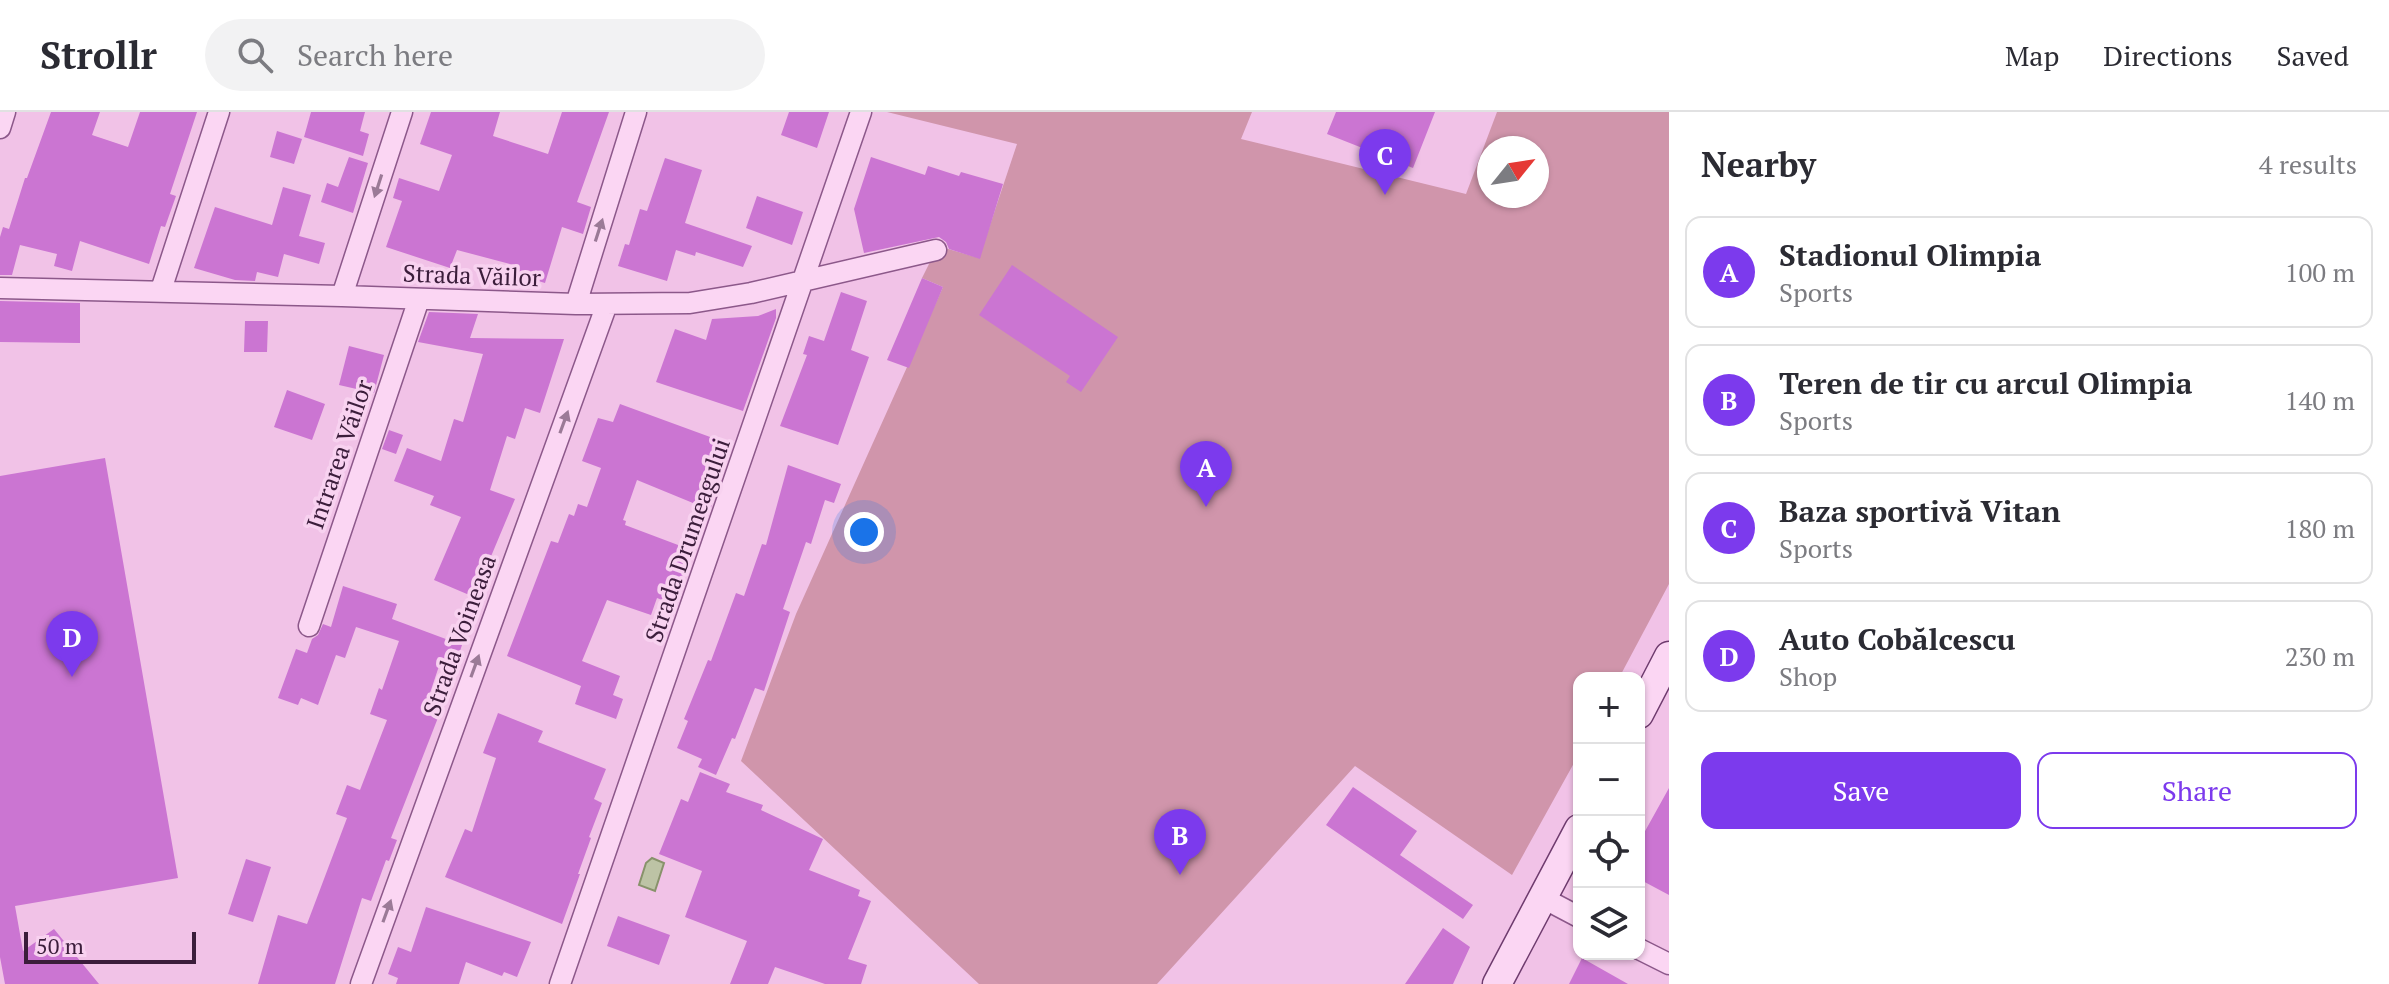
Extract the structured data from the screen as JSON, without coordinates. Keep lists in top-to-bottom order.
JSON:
{
  "streets": {
    "street": [
      "Strada Văilor",
      "Intrarea Văilor",
      "Strada Drumeagului",
      "Strada Voineasa"
    ]
  },
  "crossings": [
    ["Strada Văilor", "Intrarea Văilor"],
    ["Strada Văilor", "Strada Drumeagului"],
    ["Strada Văilor", "Strada Voineasa"]
  ],
  "one_way": ["Strada Voineasa"],
  "scale_bar": "50 m",
  "north": "top right",
  "page": {
    "header": "Strollr",
    "search": "Search here",
    "nav": ["Map", "Directions", "Saved"],
    "heading": ["Nearby", "4 results"],
    "pins": [
      "C",
      "A",
      "D",
      "B"
    ],
    "list": [
      {
        "mark": "A",
        "name": "Stadionul Olimpia",
        "note": "Sports",
        "value": "100 m"
      },
      {
        "mark": "B",
        "name": "Teren de tir cu arcul Olimpia",
        "note": "Sports",
        "value": "140 m"
      },
      {
        "mark": "C",
        "name": "Baza sportivă Vitan",
        "note": "Sports",
        "value": "180 m"
      },
      {
        "mark": "D",
        "name": "Auto Cobălcescu",
        "note": "Shop",
        "value": "230 m"
      }
    ],
    "map_buttons": ["+", "−"],
    "buttons": ["Save", "Share"],
    "scale": "50 m"
  }
}
